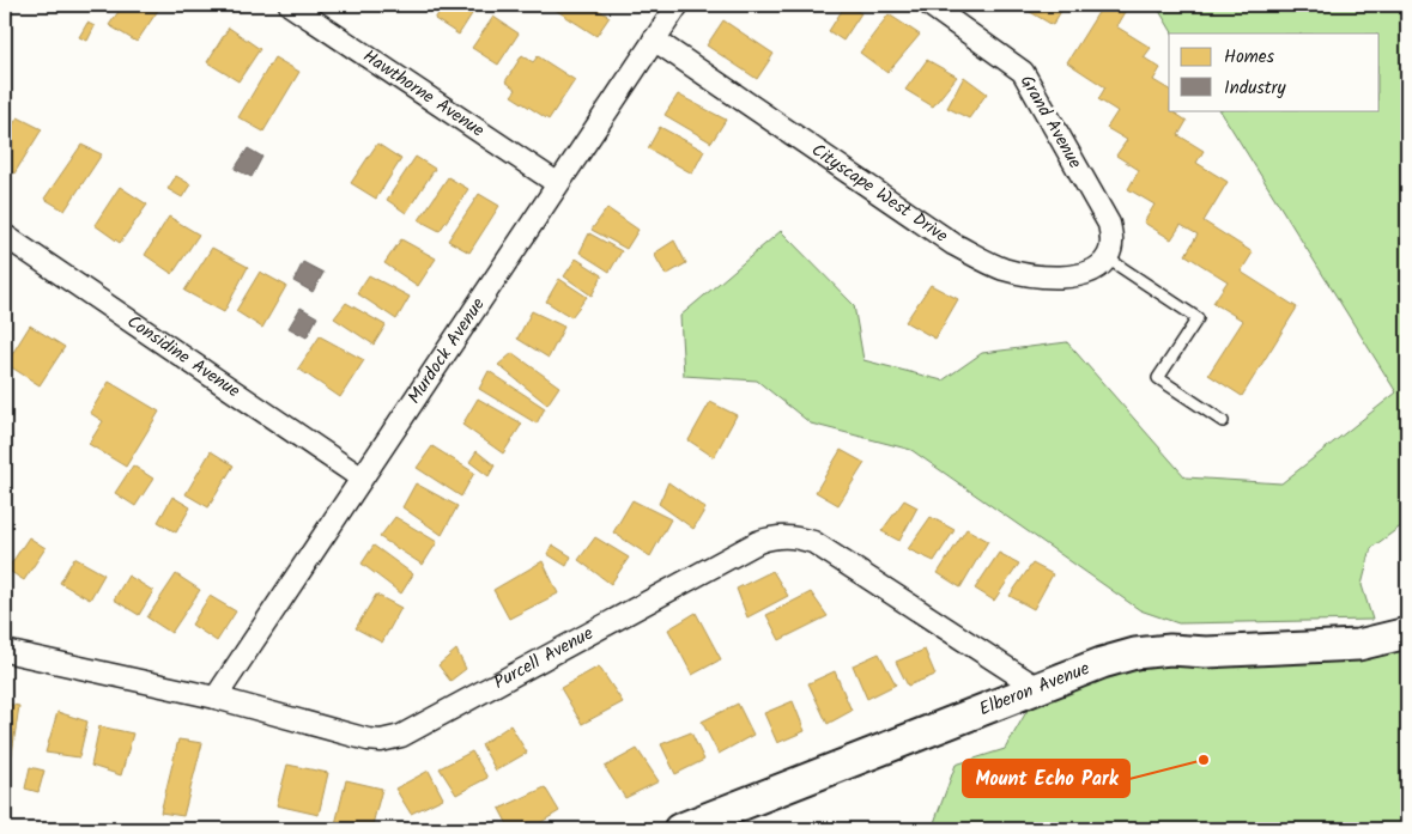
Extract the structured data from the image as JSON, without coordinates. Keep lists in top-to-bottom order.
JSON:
{
  "streets": {
    "street": [
      "Hawthorne Avenue",
      "Grand Avenue",
      "Cityscape West Drive",
      "Murdock Avenue",
      "Considine Avenue",
      "Purcell Avenue",
      "Elberon Avenue"
    ]
  },
  "crossings": [
    ["Hawthorne Avenue", "Murdock Avenue"],
    ["Grand Avenue", "Cityscape West Drive"],
    ["Cityscape West Drive", "Murdock Avenue"],
    ["Murdock Avenue", "Considine Avenue"],
    ["Murdock Avenue", "Purcell Avenue"],
    ["Purcell Avenue", "Elberon Avenue"]
  ],
  "places": ["Mount Echo Park"],
  "legend": ["Homes", "Industry"]
}
